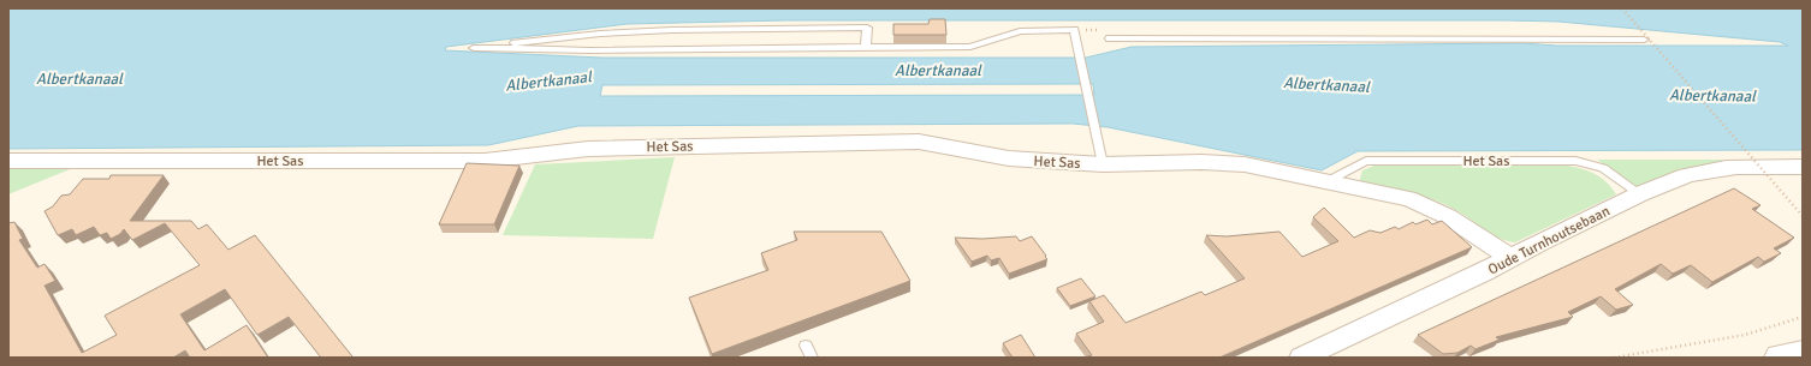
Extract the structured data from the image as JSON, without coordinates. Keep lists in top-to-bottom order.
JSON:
{
  "streets": {
    "street": ["Het Sas", "Oude Turnhoutsebaan"]
  },
  "crossings": [
    ["Het Sas", "Oude Turnhoutsebaan"]
  ],
  "water": ["Albertkanaal"]
}
